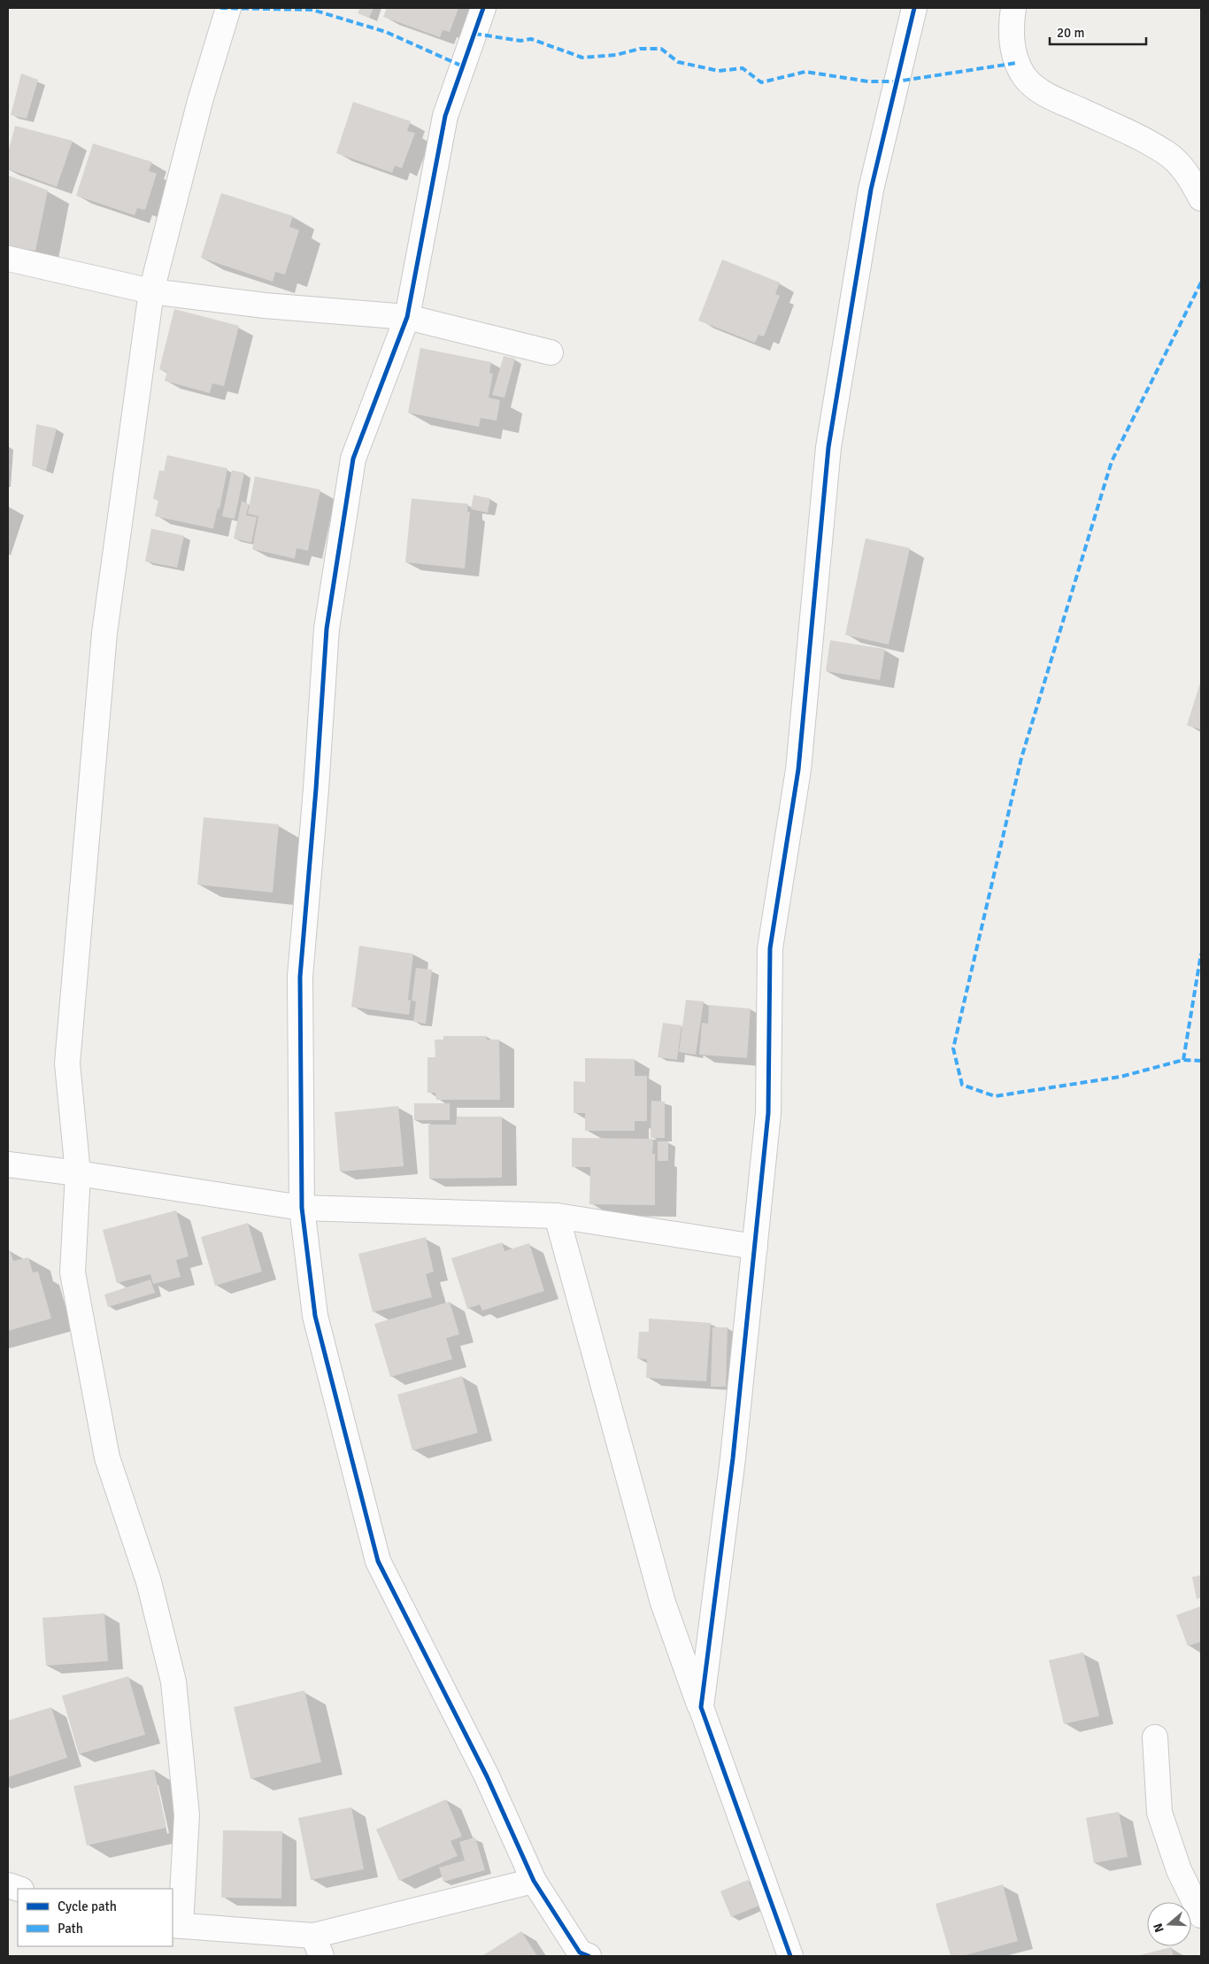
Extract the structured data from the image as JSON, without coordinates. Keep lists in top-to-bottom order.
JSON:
{
  "legend": ["Cycle path", "Path"],
  "scale_bar": "20 m",
  "north": "left"
}
